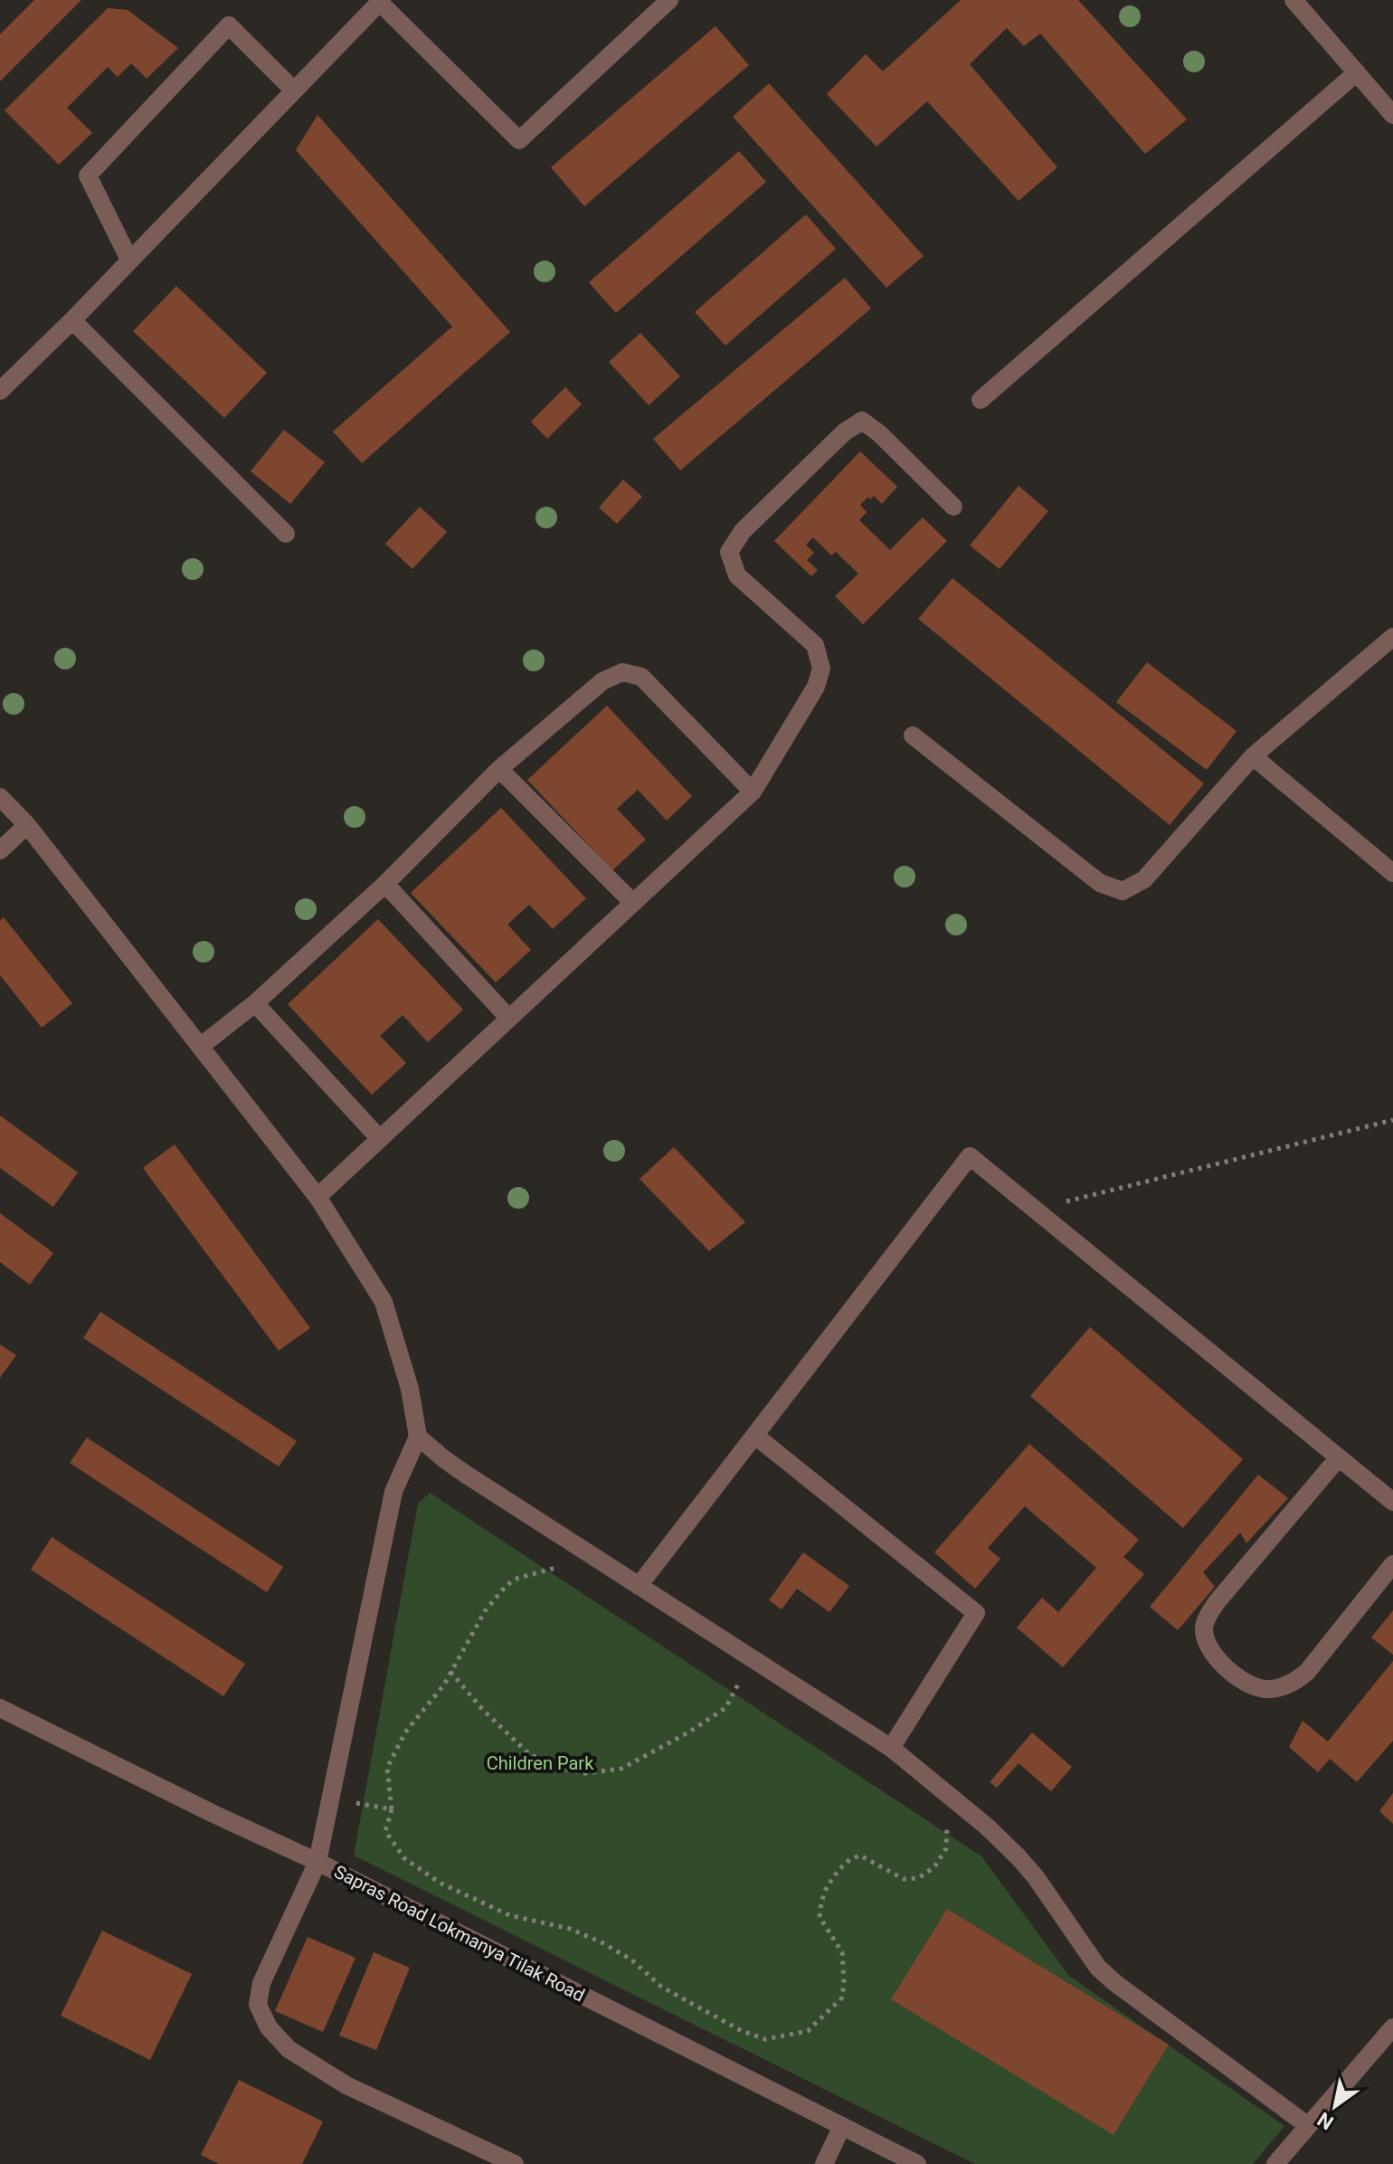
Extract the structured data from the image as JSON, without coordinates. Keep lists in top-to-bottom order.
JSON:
{
  "streets": {
    "street": ["Sapras Road Lokmanya Tilak Road"]
  },
  "parks": ["Children Park"],
  "north": "bottom left"
}
